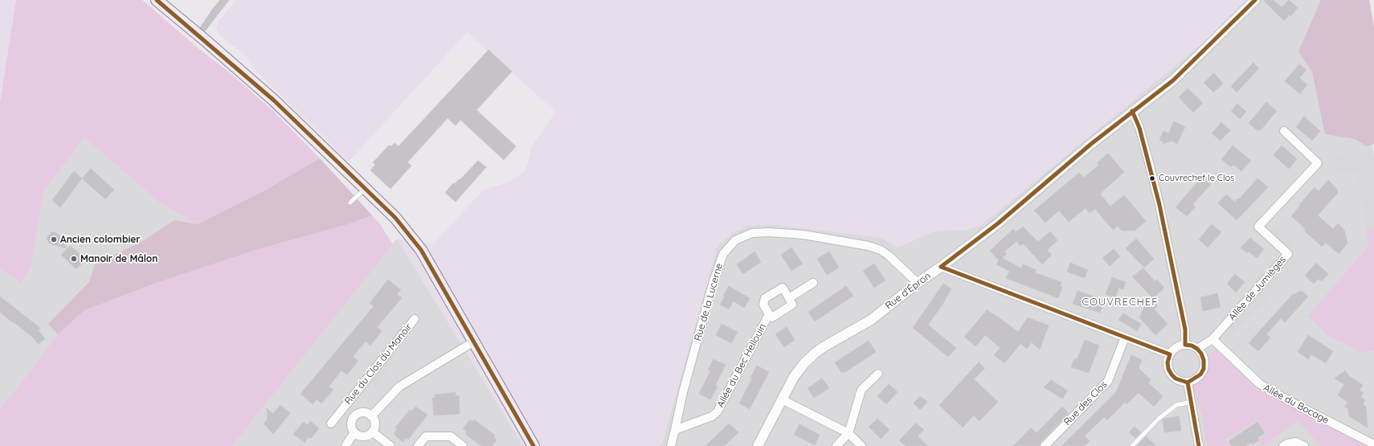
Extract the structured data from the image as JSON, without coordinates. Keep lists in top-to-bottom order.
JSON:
{
  "streets": {
    "street": [
      "Allée de Jumièges",
      "Rue d'Épron",
      "Rue de la Lucerne",
      "Rue du Clos du Manoir",
      "Allée du Bec Hellouin",
      "Rue des Clos",
      "Allée du Bocage"
    ]
  },
  "crossings": [
    ["Allée de Jumièges", "Allée du Bocage"],
    ["Rue d'Épron", "Rue de la Lucerne"],
    ["Rue de la Lucerne", "Allée du Bec Hellouin"]
  ],
  "districts": ["COUVRECHEF"],
  "places": ["Couvrechef le Clos", "Ancien colombier", "Manoir de Mâlon"]
}
